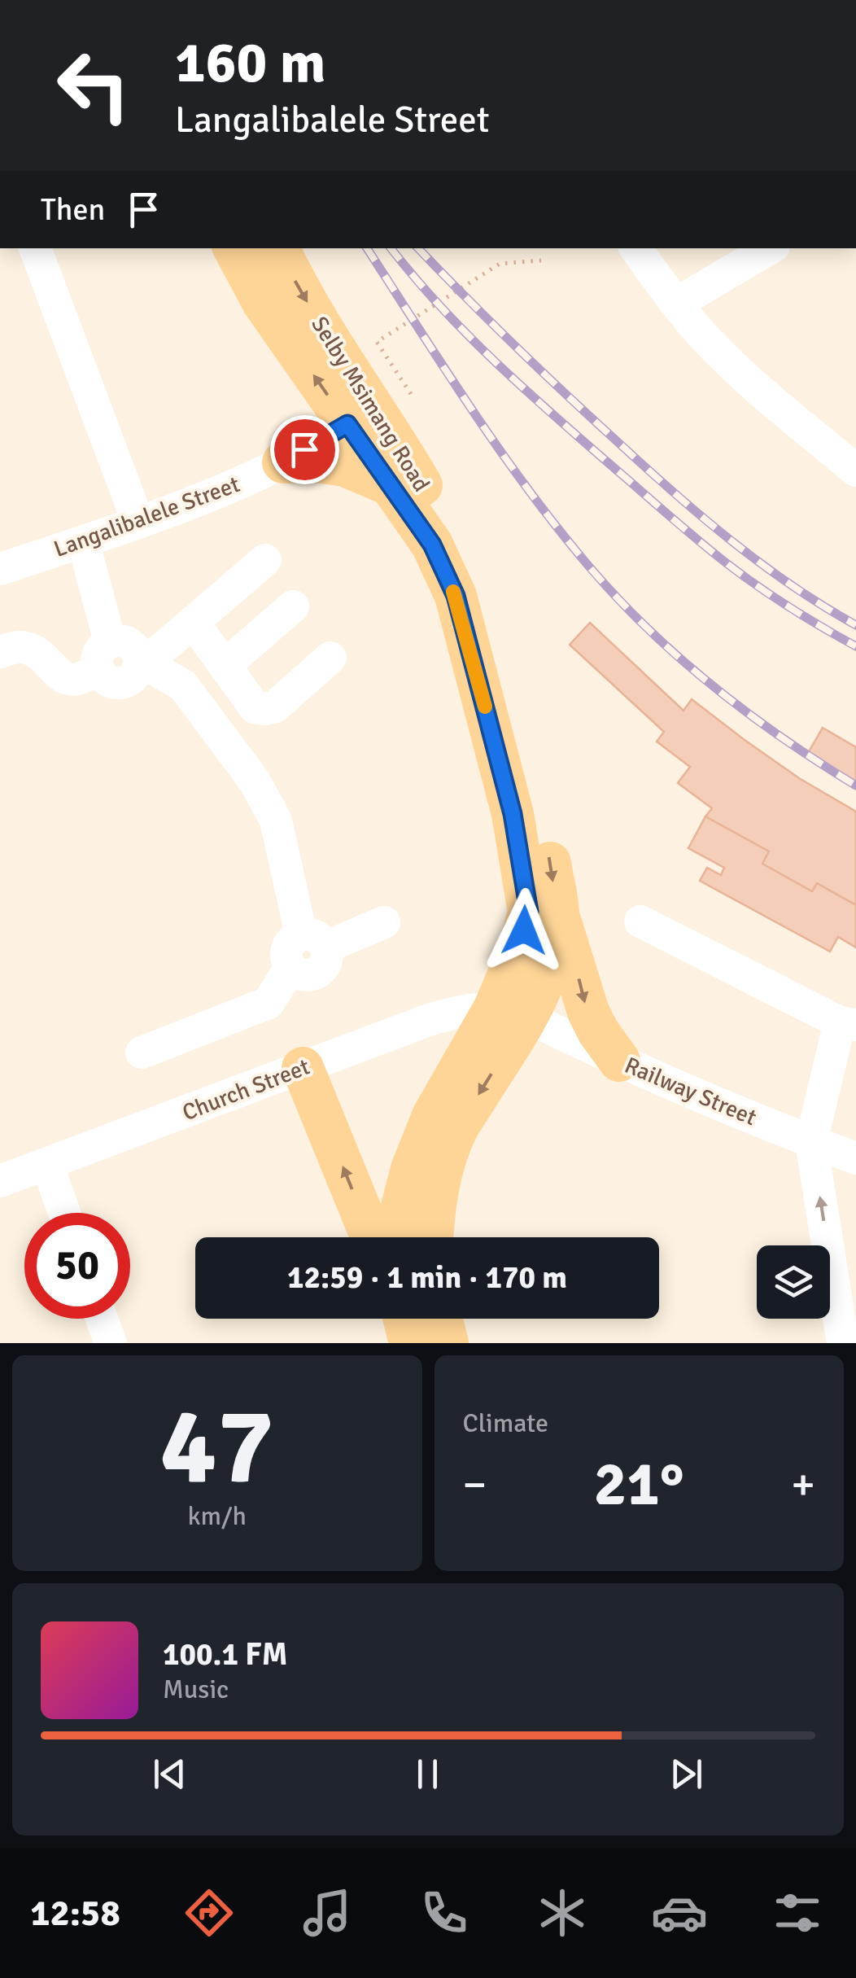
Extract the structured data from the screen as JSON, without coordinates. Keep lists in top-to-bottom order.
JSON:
{
  "streets": {
    "main road": ["Selby Msimang Road"],
    "street": ["Langalibalele Street", "Church Street", "Railway Street"]
  },
  "crossings": [
    ["Selby Msimang Road", "Langalibalele Street"],
    ["Selby Msimang Road", "Church Street"],
    ["Selby Msimang Road", "Railway Street"],
    ["Church Street", "Railway Street"]
  ],
  "page": {
    "turn": ["160 m", "Langalibalele Street"],
    "then": "Then",
    "limit": "50",
    "trip": "12:59 · 1 min · 170 m",
    "tile": [
      ["47", "km/h"],
      "Climate"
    ],
    "heat": ["−", "21°", "+"],
    "song": ["100.1 FM", "Music"],
    "tabs": "12:58"
  }
}
